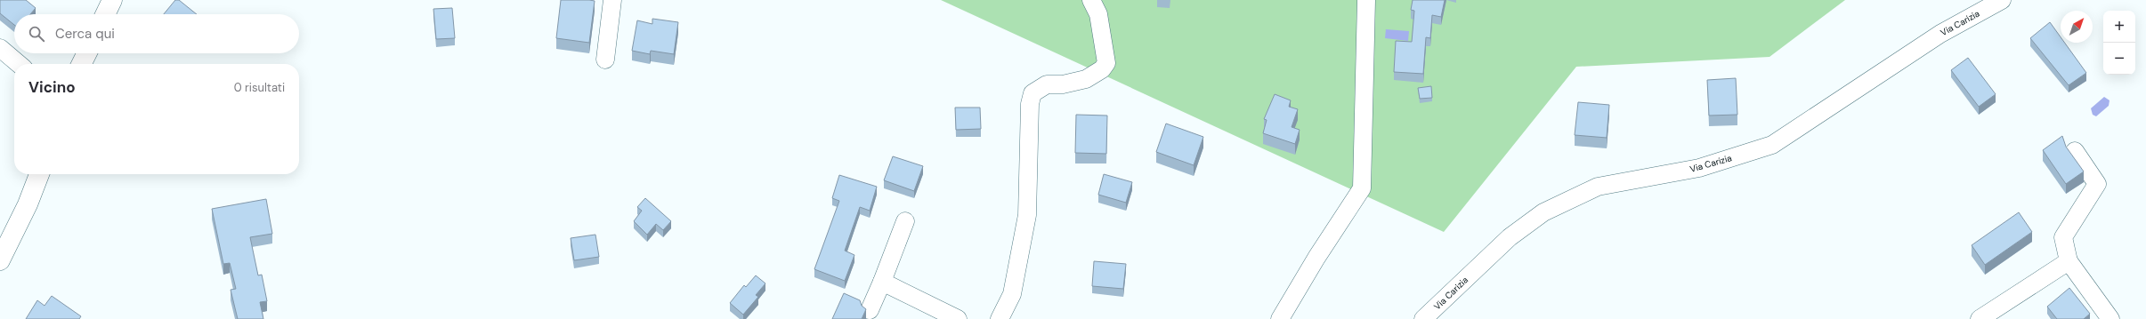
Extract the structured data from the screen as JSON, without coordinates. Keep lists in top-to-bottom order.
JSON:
{
  "streets": {
    "street": ["Via Carizia"]
  },
  "north": "top right",
  "page": {
    "map_buttons": ["+", "−"],
    "search": "Cerca qui",
    "heading": ["Vicino", "0 risultati"]
  }
}
